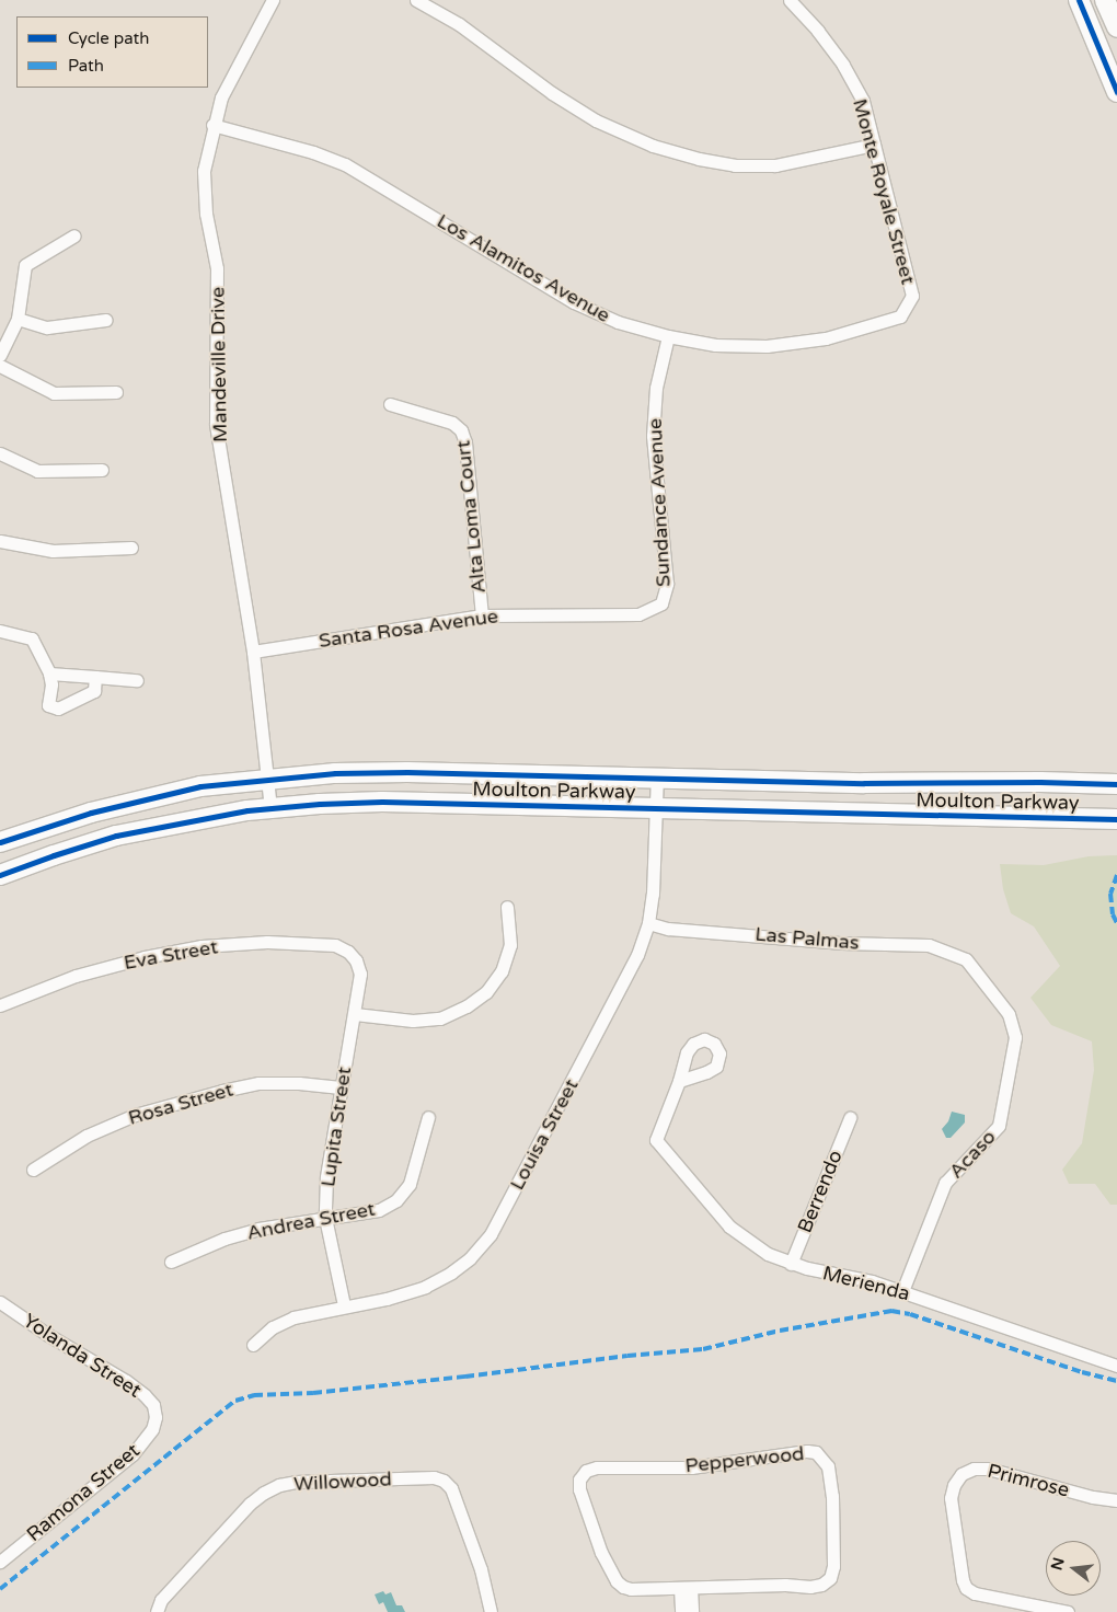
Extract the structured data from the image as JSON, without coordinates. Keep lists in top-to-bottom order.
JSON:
{
  "streets": {
    "main road": ["Moulton Parkway"],
    "street": [
      "Monte Royale Street",
      "Los Alamitos Avenue",
      "Mandeville Drive",
      "Sundance Avenue",
      "Alta Loma Court",
      "Santa Rosa Avenue",
      "Las Palmas",
      "Eva Street",
      "Rosa Street",
      "Lupita Street",
      "Louisa Street",
      "Acaso",
      "Berrendo",
      "Andrea Street",
      "Merienda",
      "Yolanda Street",
      "Pepperwood",
      "Primrose",
      "Willowood",
      "Ramona Street"
    ]
  },
  "crossings": [
    ["Monte Royale Street", "Los Alamitos Avenue"],
    ["Los Alamitos Avenue", "Mandeville Drive"],
    ["Los Alamitos Avenue", "Sundance Avenue"],
    ["Mandeville Drive", "Santa Rosa Avenue"],
    ["Mandeville Drive", "Moulton Parkway"],
    ["Sundance Avenue", "Santa Rosa Avenue"],
    ["Alta Loma Court", "Santa Rosa Avenue"],
    ["Moulton Parkway", "Louisa Street"],
    ["Las Palmas", "Louisa Street"],
    ["Las Palmas", "Acaso"],
    ["Eva Street", "Lupita Street"],
    ["Rosa Street", "Lupita Street"],
    ["Lupita Street", "Louisa Street"],
    ["Lupita Street", "Andrea Street"],
    ["Acaso", "Merienda"],
    ["Berrendo", "Merienda"],
    ["Yolanda Street", "Ramona Street"]
  ],
  "legend": ["Cycle path", "Path"],
  "north": "left"
}
